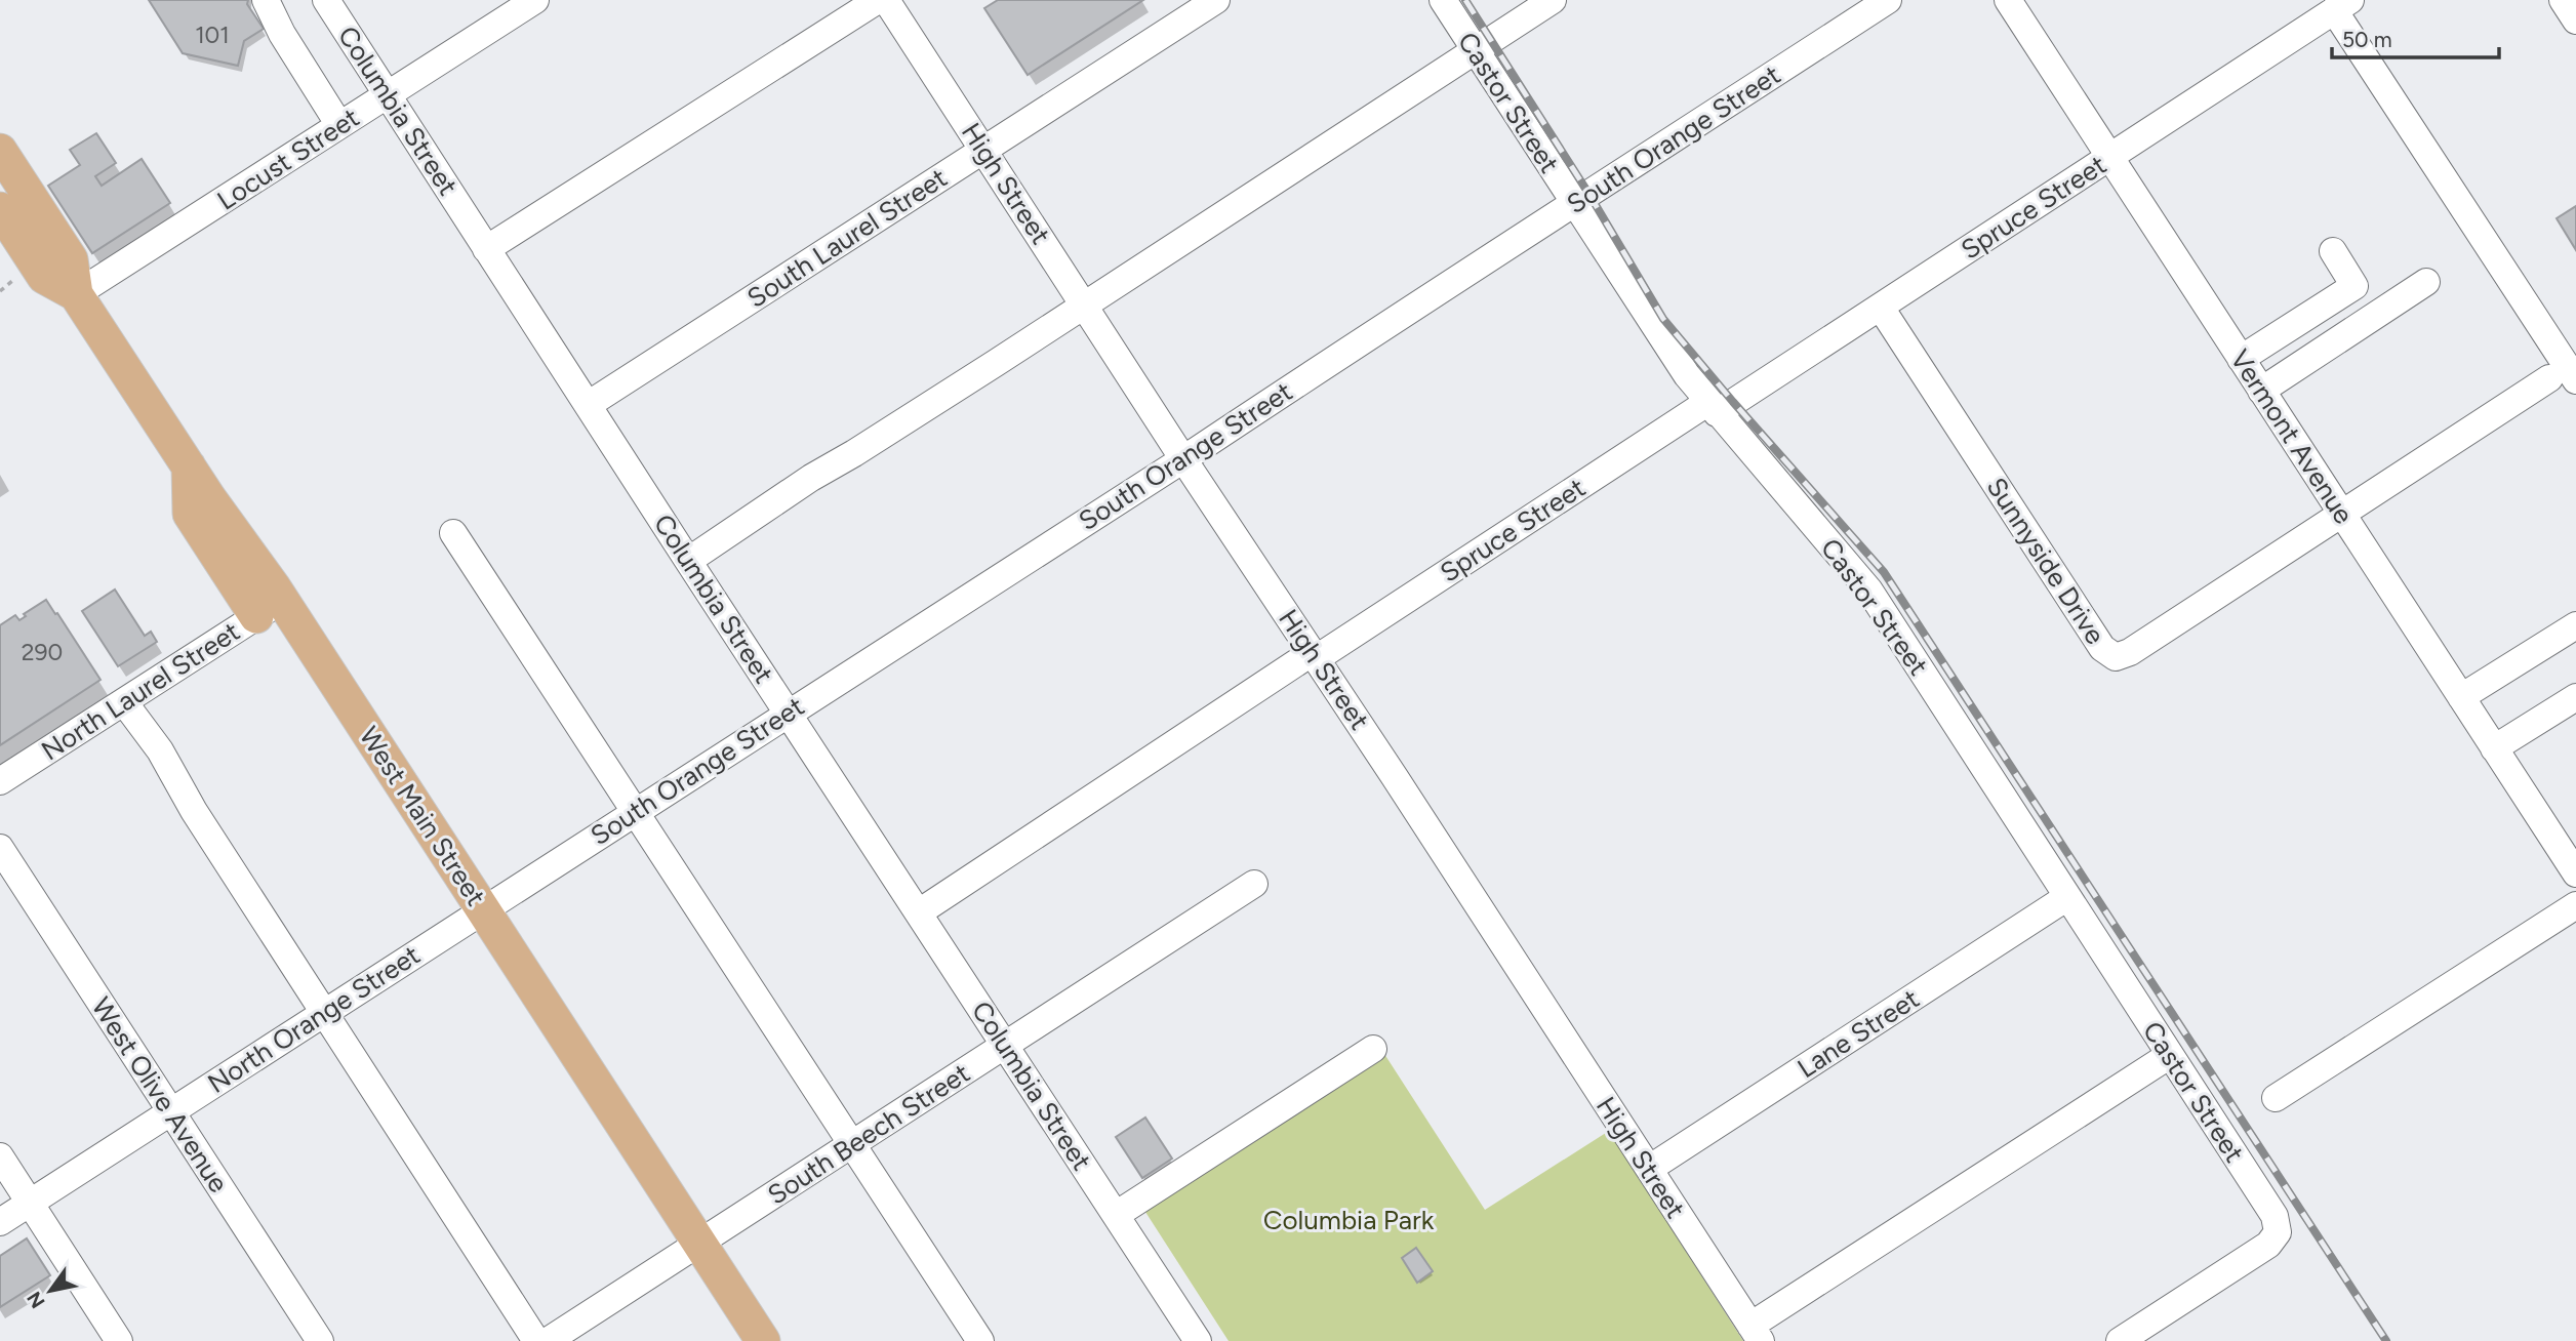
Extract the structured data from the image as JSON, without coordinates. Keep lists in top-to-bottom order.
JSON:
{
  "streets": {
    "main road": ["West Main Street"],
    "street": [
      "Castor Street",
      "Columbia Street",
      "South Orange Street",
      "Locust Street",
      "High Street",
      "Spruce Street",
      "South Laurel Street",
      "Vermont Avenue",
      "Sunnyside Drive",
      "North Laurel Street",
      "North Orange Street",
      "Lane Street",
      "West Olive Avenue",
      "South Beech Street"
    ]
  },
  "crossings": [
    ["Castor Street", "South Orange Street"],
    ["Castor Street", "Spruce Street"],
    ["Castor Street", "Lane Street"],
    ["Columbia Street", "South Orange Street"],
    ["Columbia Street", "Locust Street"],
    ["Columbia Street", "Spruce Street"],
    ["Columbia Street", "South Laurel Street"],
    ["Columbia Street", "South Beech Street"],
    ["South Orange Street", "High Street"],
    ["South Orange Street", "West Main Street"],
    ["South Orange Street", "North Orange Street"],
    ["Locust Street", "West Main Street"],
    ["High Street", "Spruce Street"],
    ["High Street", "South Laurel Street"],
    ["High Street", "Lane Street"],
    ["Spruce Street", "Vermont Avenue"],
    ["Spruce Street", "Sunnyside Drive"],
    ["Vermont Avenue", "Sunnyside Drive"],
    ["North Laurel Street", "West Main Street"],
    ["West Main Street", "North Orange Street"],
    ["West Main Street", "South Beech Street"],
    ["North Orange Street", "West Olive Avenue"]
  ],
  "parks": ["Columbia Park"],
  "house_numbers": ["101", "290"],
  "scale_bar": "50 m",
  "north": "bottom left"
}
